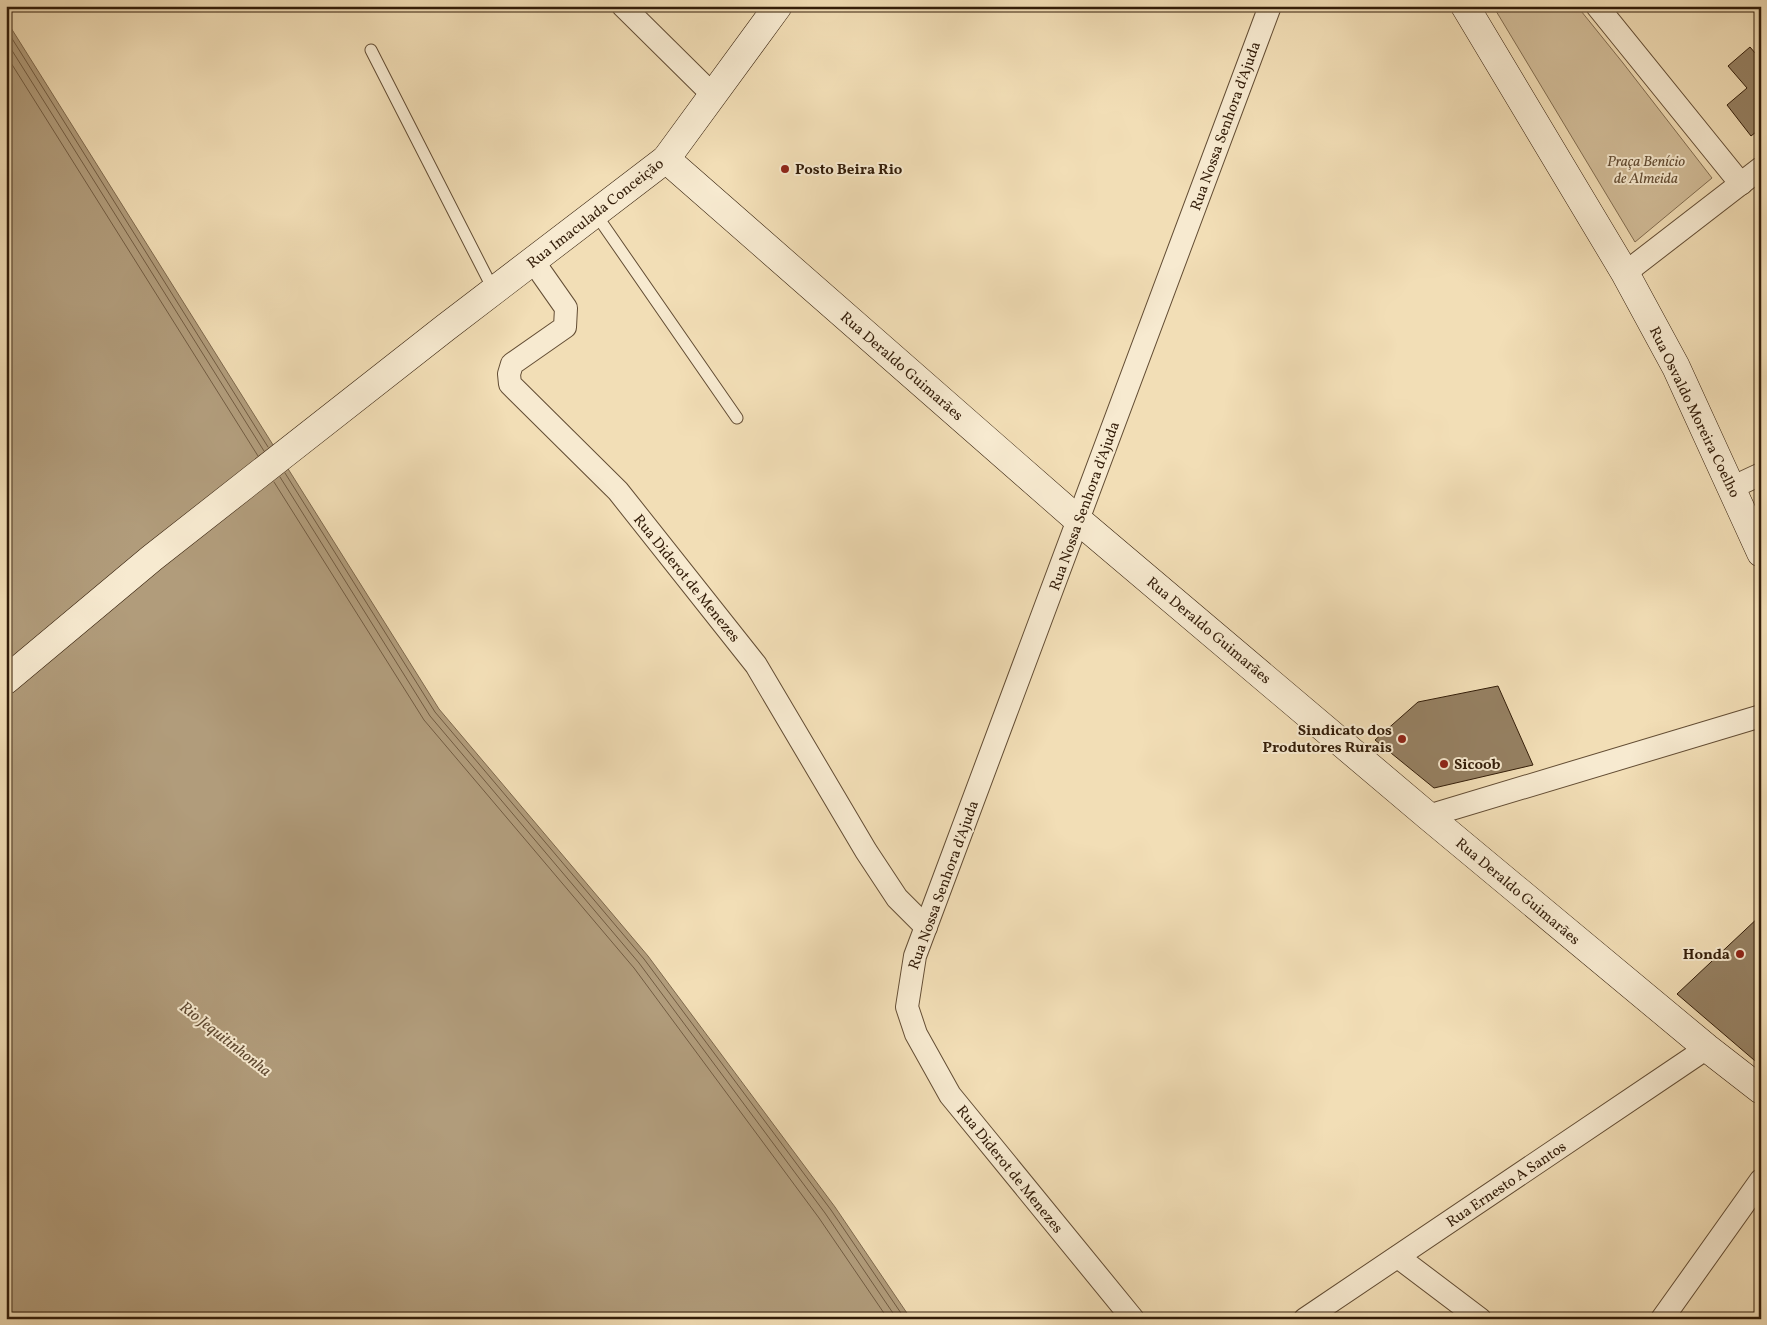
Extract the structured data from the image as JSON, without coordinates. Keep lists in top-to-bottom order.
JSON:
{
  "streets": {
    "main road": ["Rua Imaculada Conceição", "Rua Deraldo Guimarães", "Rua Osvaldo Moreira Coelho"],
    "street": ["Rua Nossa Senhora d'Ajuda", "Rua Diderot de Menezes", "Rua Ernesto A Santos"]
  },
  "crossings": [
    ["Rua Nossa Senhora d'Ajuda", "Rua Deraldo Guimarães"],
    ["Rua Nossa Senhora d'Ajuda", "Rua Diderot de Menezes"],
    ["Rua Imaculada Conceição", "Rua Deraldo Guimarães"],
    ["Rua Imaculada Conceição", "Rua Diderot de Menezes"],
    ["Rua Deraldo Guimarães", "Rua Ernesto A Santos"]
  ],
  "water": ["Rio Jequitinhonha"],
  "parks": ["Praça Benício de Almeida"],
  "places": [
    "Posto Beira Rio",
    "Sindicato dos Produtores Rurais",
    "Sicoob",
    "Honda"
  ]
}
